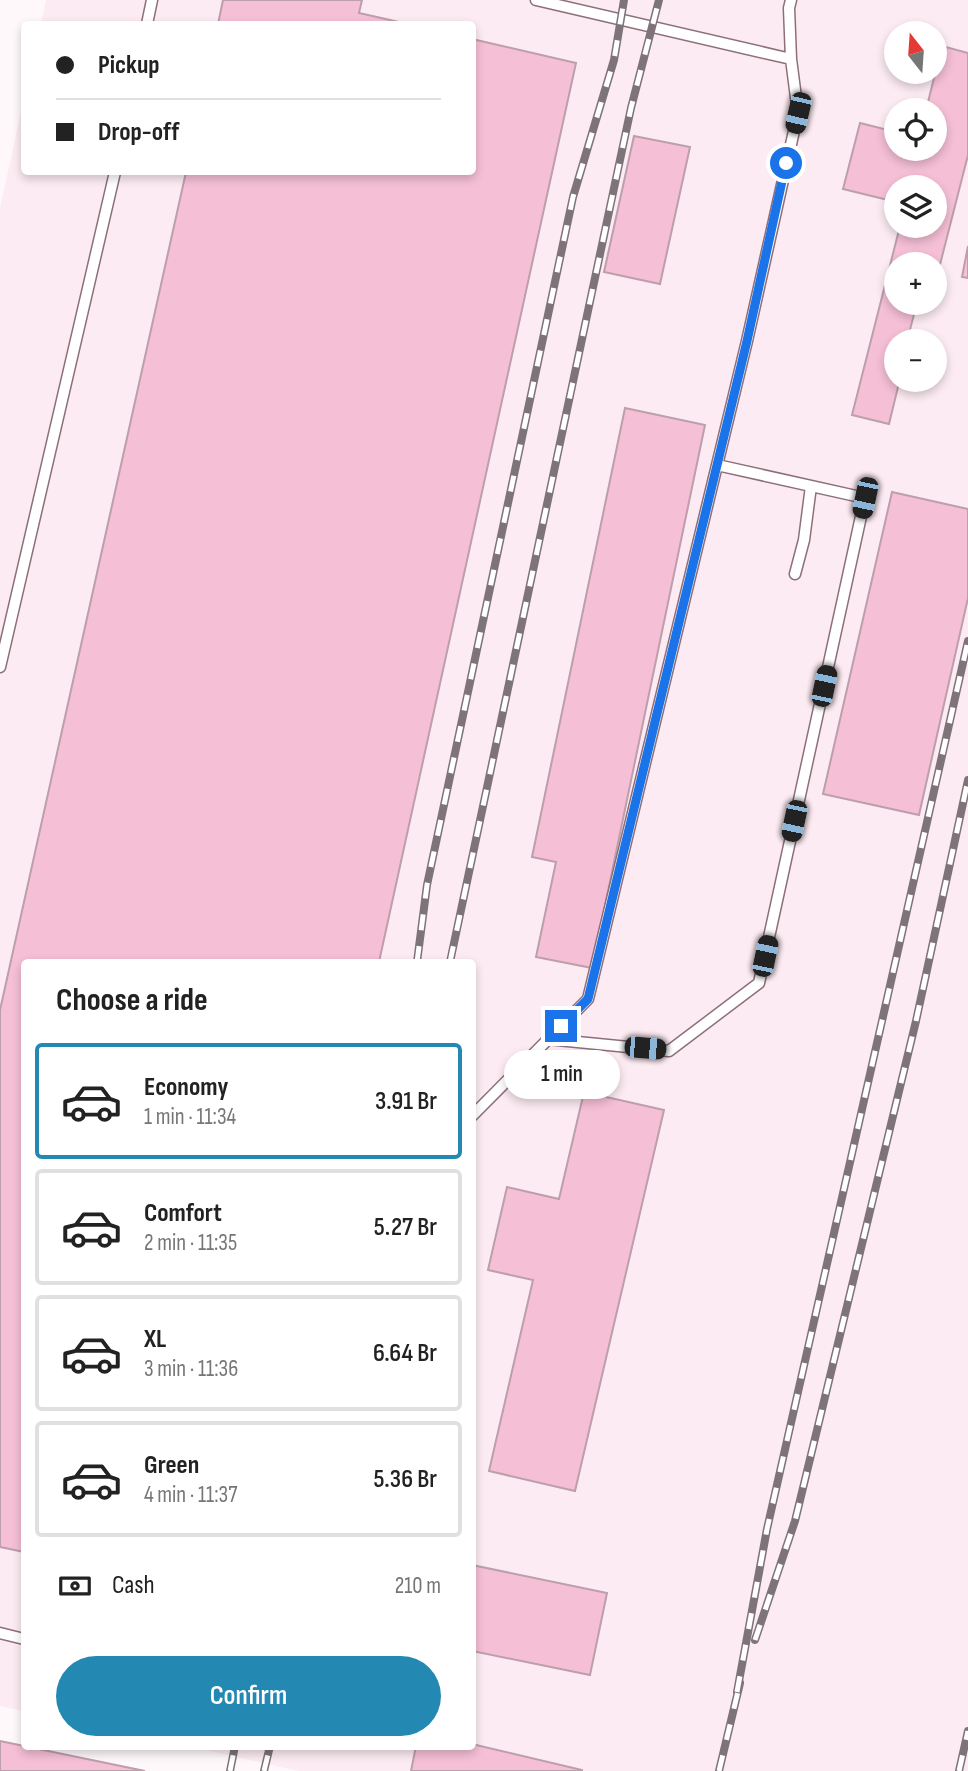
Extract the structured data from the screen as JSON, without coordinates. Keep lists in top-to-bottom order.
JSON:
{
  "north": "top",
  "page": {
    "map_buttons": ["+", "−"],
    "banner": ["Pickup", "Drop-off"],
    "heading": "Choose a ride",
    "list": [
      {
        "name": "Economy",
        "note": "1 min · 11:34",
        "value": "3.91 Br"
      },
      {
        "name": "Comfort",
        "note": "2 min · 11:35",
        "value": "5.27 Br"
      },
      {
        "name": "XL",
        "note": "3 min · 11:36",
        "value": "6.64 Br"
      },
      {
        "name": "Green",
        "note": "4 min · 11:37",
        "value": "5.36 Br"
      }
    ],
    "bubble": "1 min",
    "pay": ["Cash", "210 m"],
    "buttons": "Confirm"
  }
}
